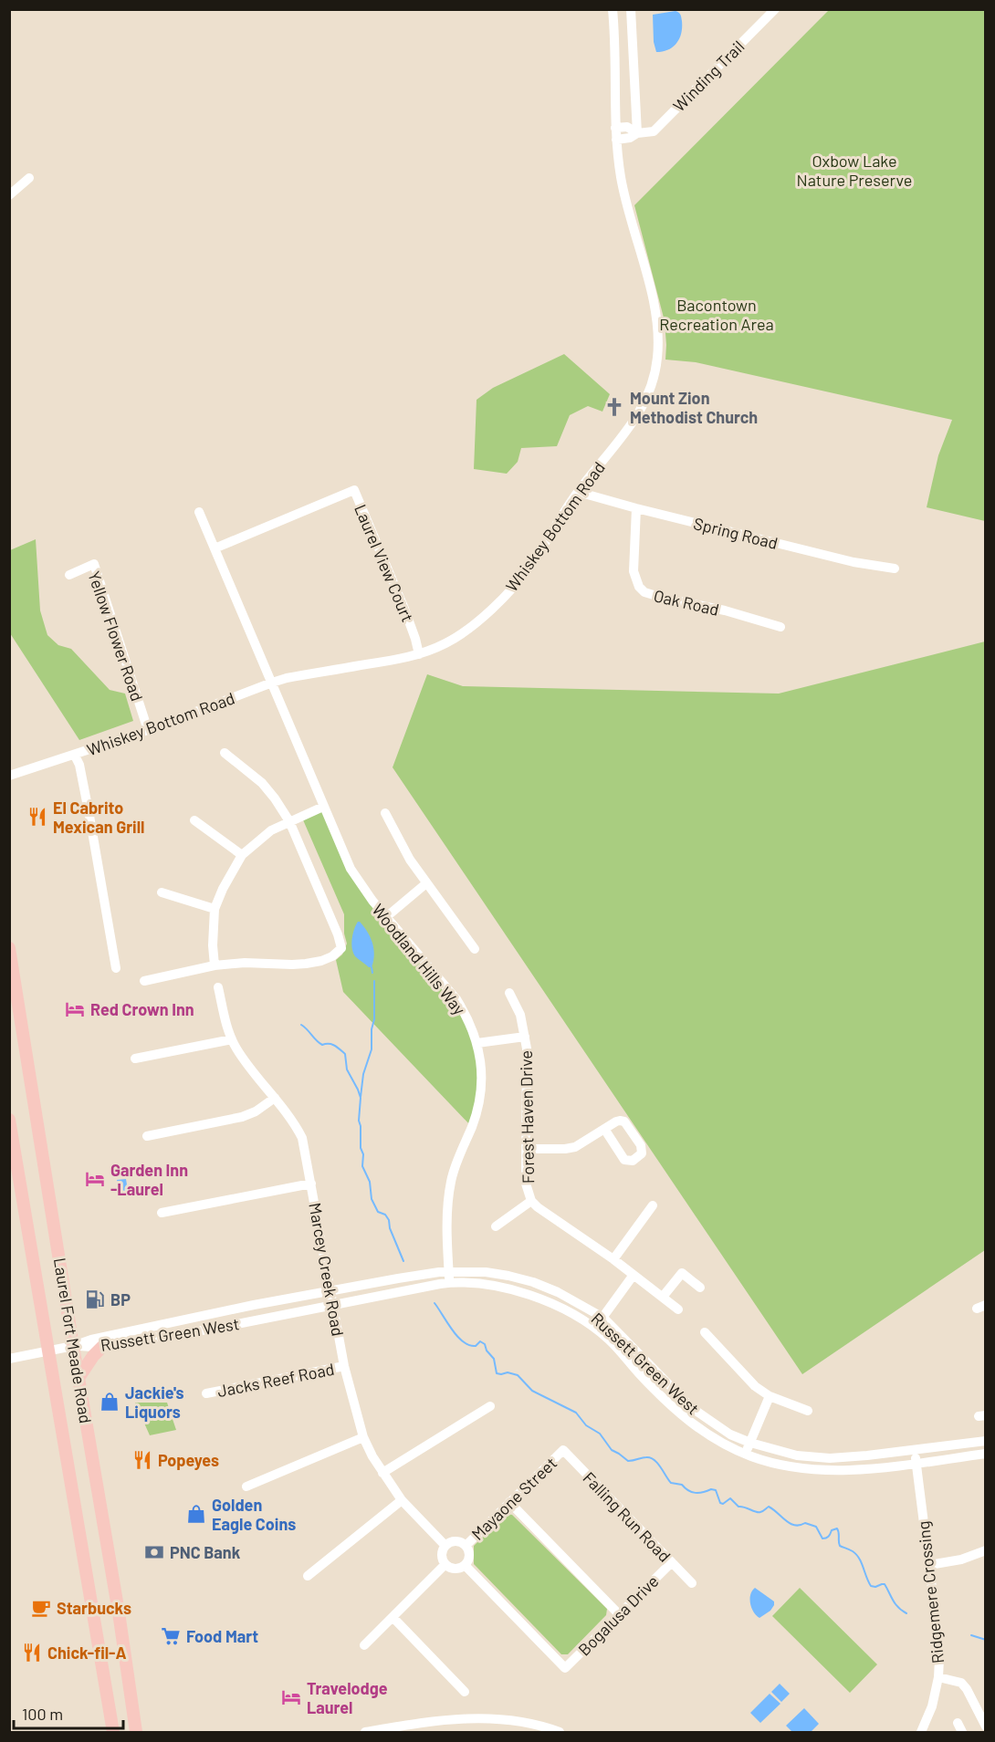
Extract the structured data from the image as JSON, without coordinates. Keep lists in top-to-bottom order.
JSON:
{
  "streets": {
    "main road": ["Laurel Fort Meade Road"],
    "street": [
      "Winding Trail",
      "Whiskey Bottom Road",
      "Spring Road",
      "Laurel View Court",
      "Oak Road",
      "Yellow Flower Road",
      "Woodland Hills Way",
      "Forest Haven Drive",
      "Marcey Creek Road",
      "Russett Green West",
      "Jacks Reef Road",
      "Mayaone Street",
      "Falling Run Road",
      "Ridgemere Crossing",
      "Bogalusa Drive"
    ]
  },
  "crossings": [
    ["Winding Trail", "Whiskey Bottom Road"],
    ["Whiskey Bottom Road", "Spring Road"],
    ["Whiskey Bottom Road", "Laurel View Court"],
    ["Whiskey Bottom Road", "Yellow Flower Road"],
    ["Whiskey Bottom Road", "Woodland Hills Way"],
    ["Spring Road", "Oak Road"],
    ["Woodland Hills Way", "Forest Haven Drive"],
    ["Woodland Hills Way", "Russett Green West"],
    ["Marcey Creek Road", "Russett Green West"],
    ["Marcey Creek Road", "Jacks Reef Road"],
    ["Marcey Creek Road", "Mayaone Street"],
    ["Marcey Creek Road", "Bogalusa Drive"],
    ["Russett Green West", "Laurel Fort Meade Road"],
    ["Russett Green West", "Ridgemere Crossing"],
    ["Mayaone Street", "Falling Run Road"],
    ["Mayaone Street", "Bogalusa Drive"],
    ["Falling Run Road", "Bogalusa Drive"]
  ],
  "parks": ["Oxbow Lake Nature Preserve", "Bacontown Recreation Area"],
  "places": {
    "church": ["Mount Zion Methodist Church"],
    "restaurant": ["El Cabrito Mexican Grill", "Popeyes", "Chick-fil-A"],
    "hotel": ["Red Crown Inn", "Garden Inn -Laurel", "Travelodge Laurel"],
    "fuel station": ["BP"],
    "shop": ["Jackie's Liquors", "Golden Eagle Coins"],
    "bank": ["PNC Bank"],
    "cafe": ["Starbucks"],
    "supermarket": ["Food Mart"]
  },
  "scale_bar": "100 m"
}
